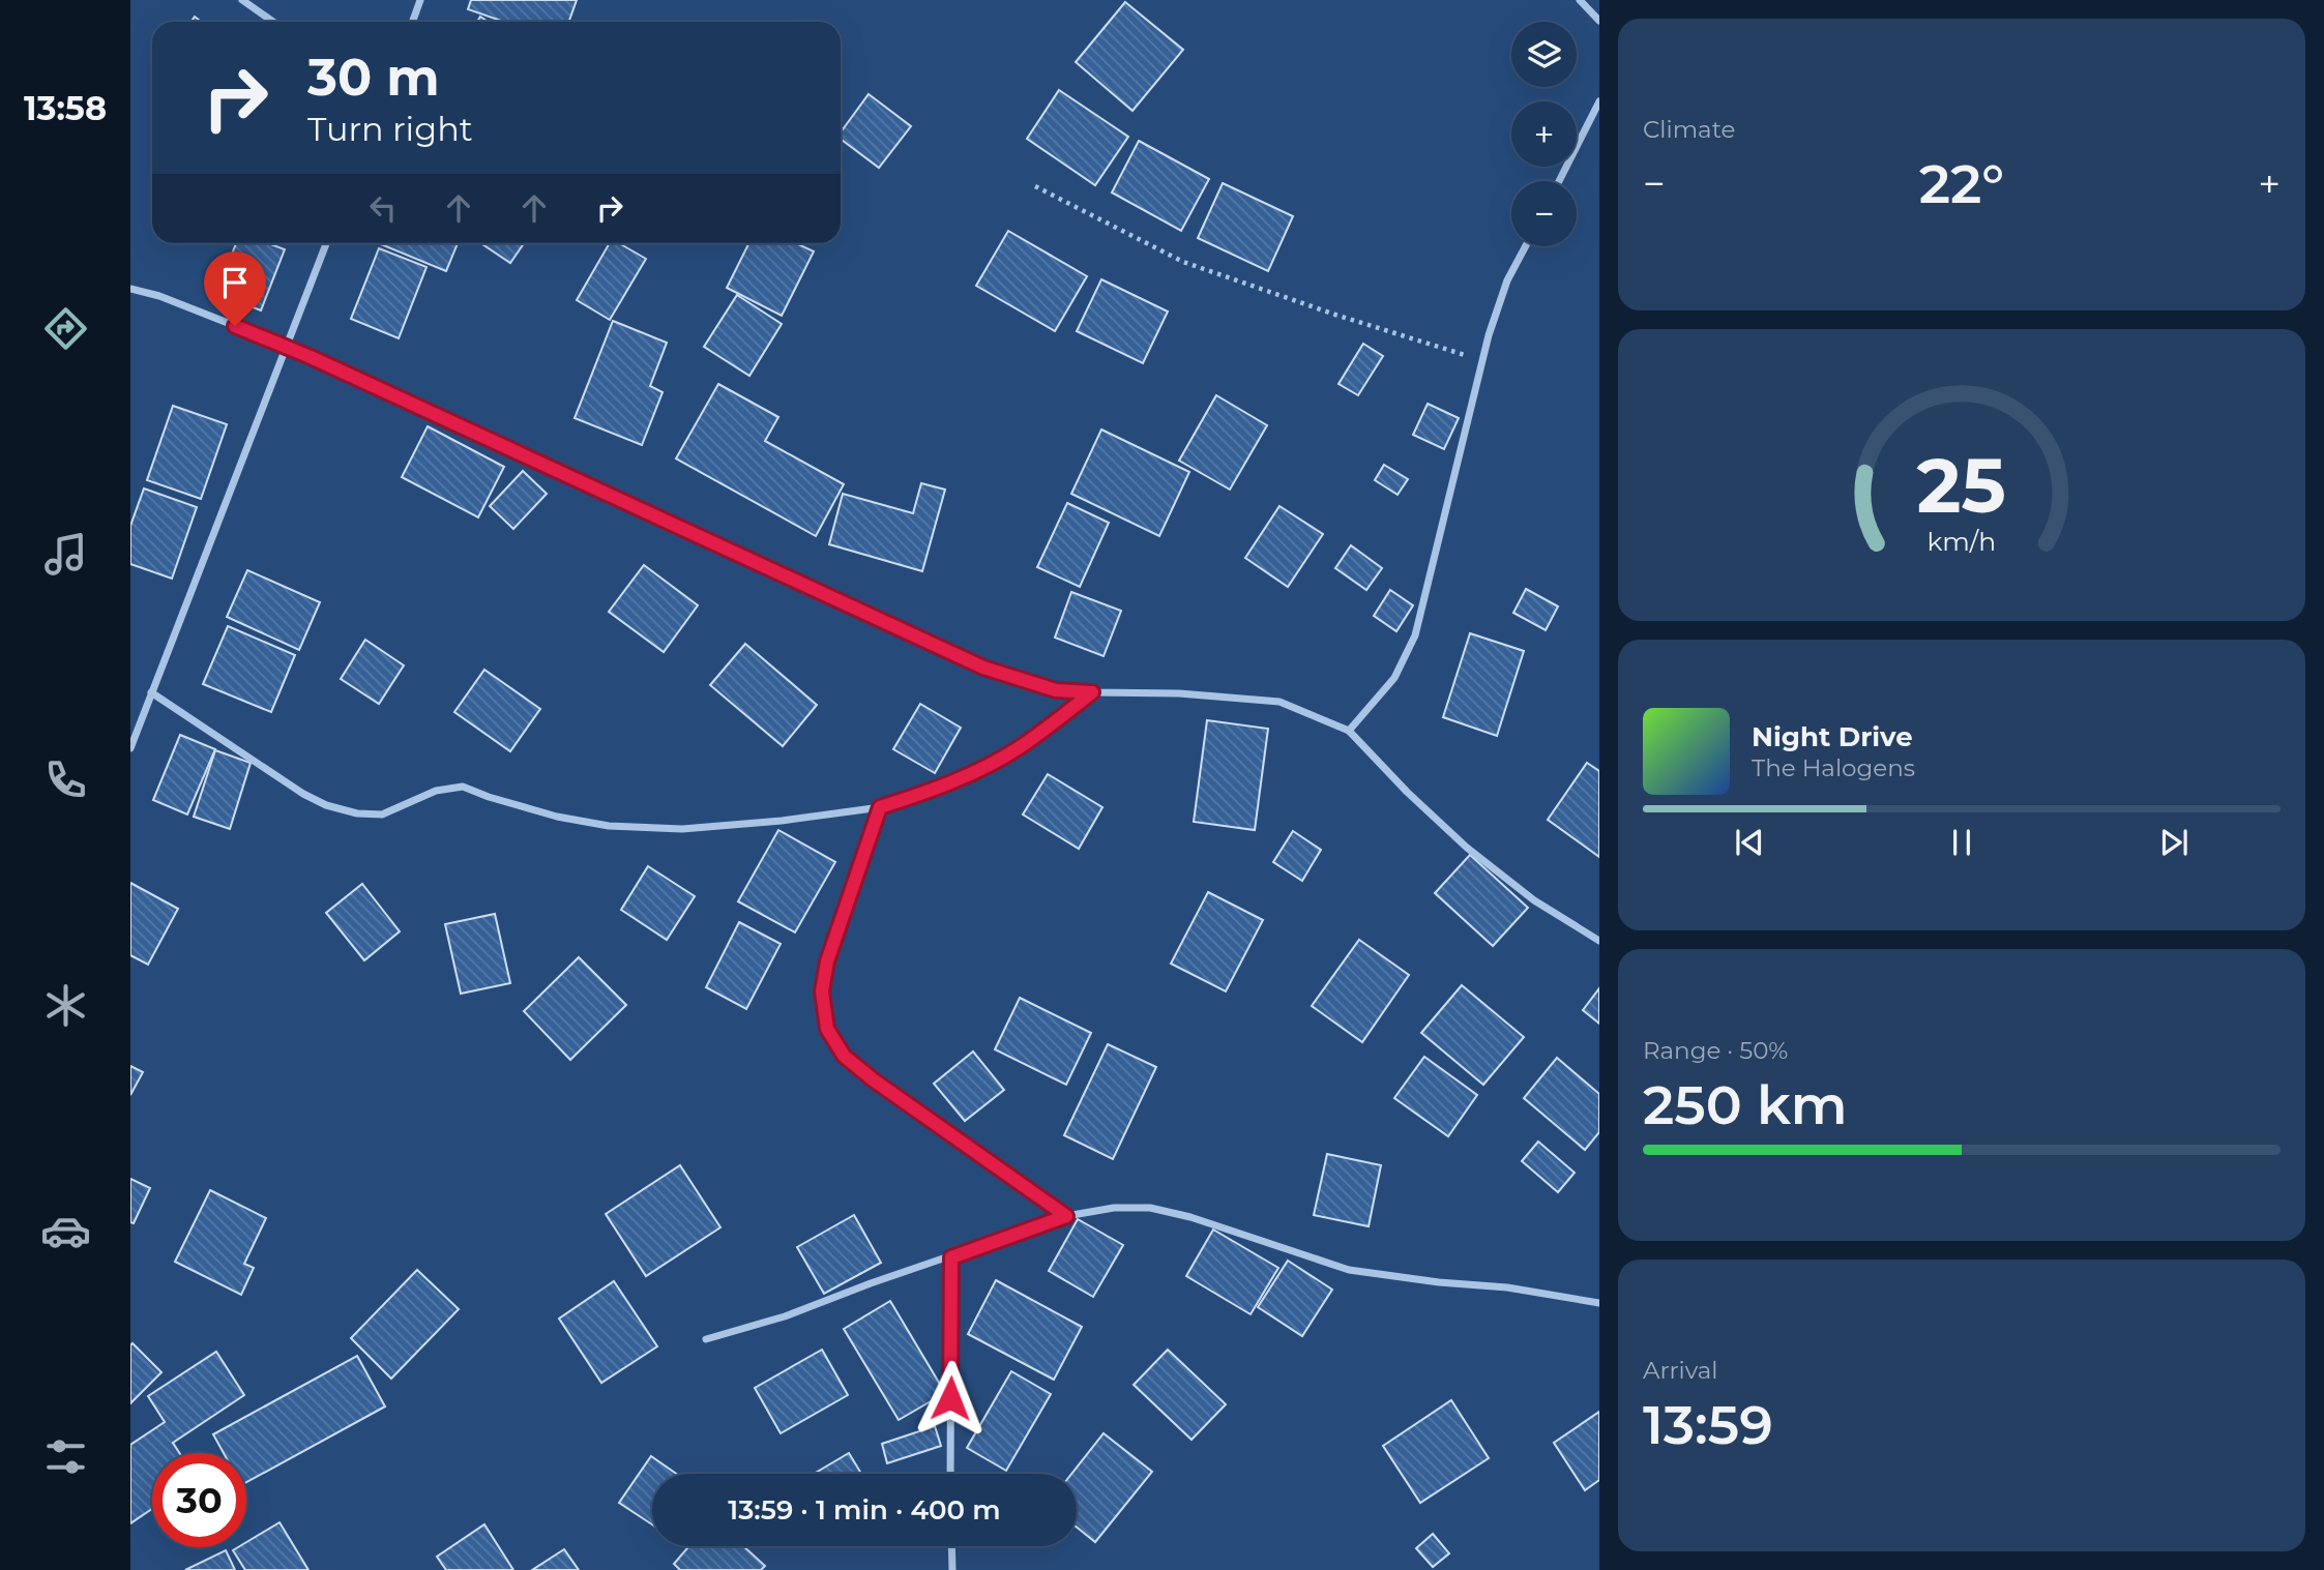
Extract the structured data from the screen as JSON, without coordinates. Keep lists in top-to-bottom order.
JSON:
{
  "page": {
    "tabs": "13:58",
    "tile": [
      "Climate",
      ["Range · 50%", "250 km"],
      ["Arrival", "13:59"]
    ],
    "map_buttons": ["+", "−"],
    "turn": ["30 m", "Turn right"],
    "heat": ["−", "22°", "+"],
    "song": ["Night Drive", "The Halogens"],
    "limit": "30",
    "trip": "13:59 · 1 min · 400 m",
    "gauge": ["25", "km/h"]
  }
}
